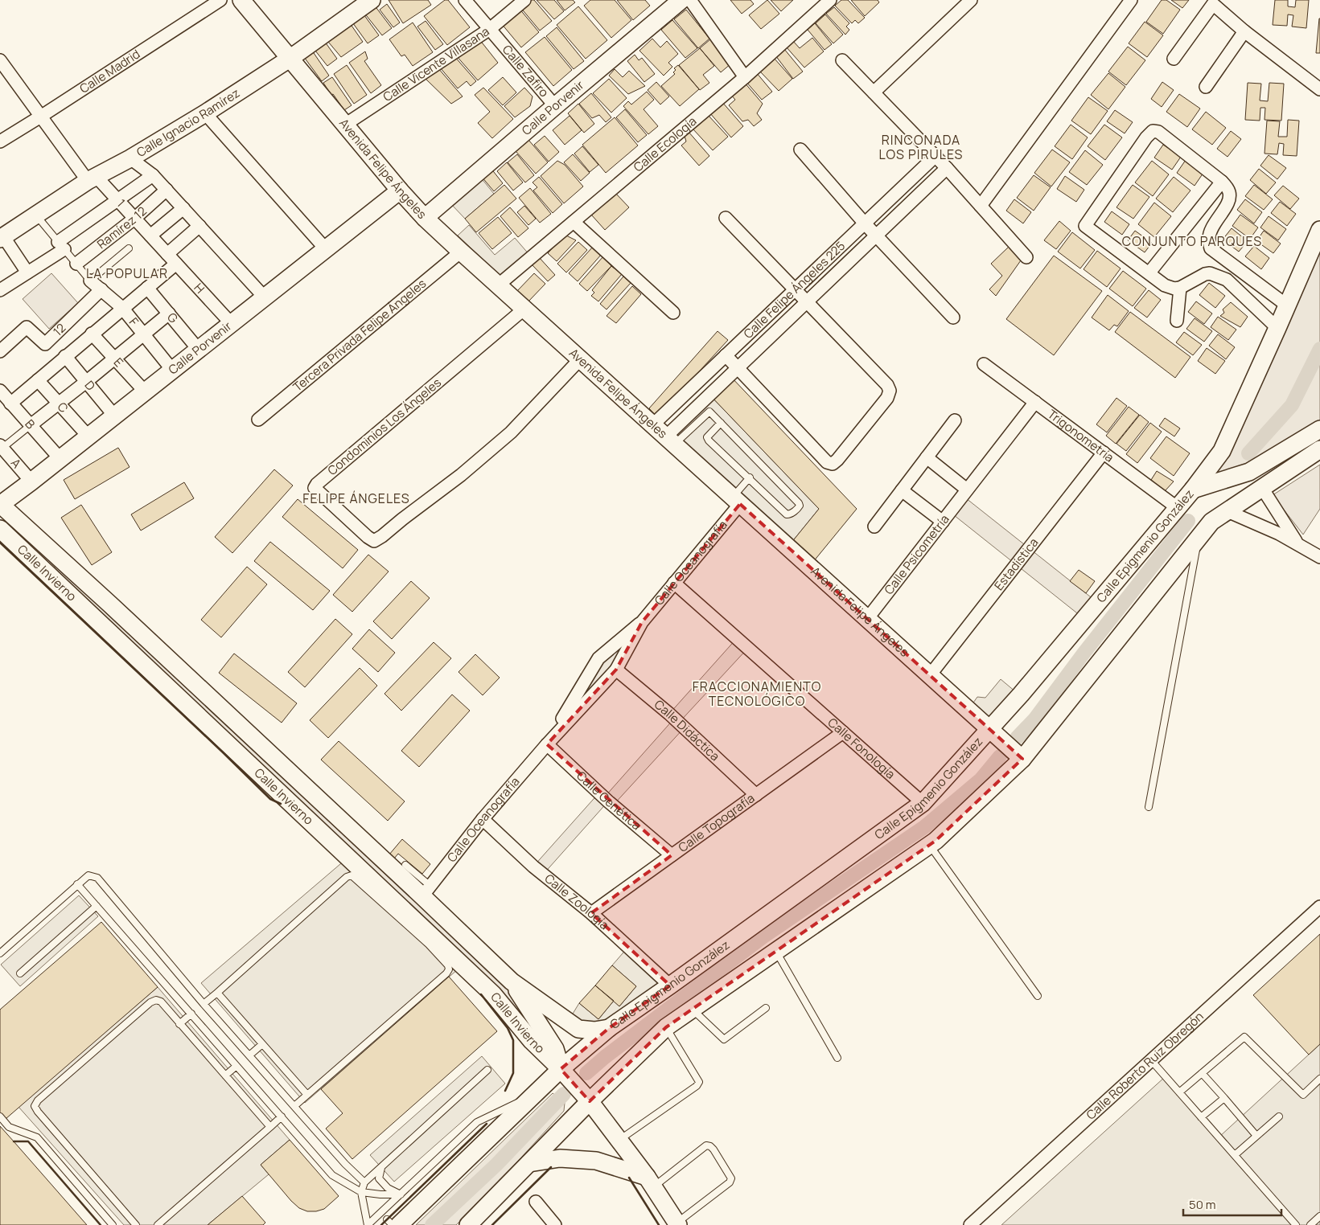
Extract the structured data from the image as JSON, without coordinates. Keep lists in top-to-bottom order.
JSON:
{
  "streets": {
    "street": [
      "Calle Vicente Villasana",
      "Calle Madrid",
      "Calle Zafiro",
      "Calle Porvenir",
      "Calle Ignacio Ramírez",
      "Calle Ecología",
      "Avenida Felipe Ángeles",
      "1",
      "Ramírez 12",
      "H",
      "Calle Felipe Ángeles 225",
      "G",
      "F",
      "12",
      "Tercera Privada Felipe Ángeles",
      "E",
      "D",
      "C",
      "B",
      "Condominios Los Ángeles",
      "Trigonometría",
      "A",
      "Calle Epigmenio González",
      "Calle Psicometría",
      "Calle Oceanografía",
      "Estadística",
      "Calle Invierno",
      "Calle Didáctica",
      "Calle Fonología",
      "Calle Genética",
      "Calle Topografía",
      "Calle Zoología",
      "Calle Roberto Ruiz Obregón"
    ]
  },
  "crossings": [
    ["Calle Vicente Villasana", "Calle Zafiro"],
    ["Calle Vicente Villasana", "Avenida Felipe Ángeles"],
    ["Calle Madrid", "1"],
    ["Calle Zafiro", "Calle Porvenir"],
    ["Calle Porvenir", "Avenida Felipe Ángeles"],
    ["Calle Porvenir", "H"],
    ["Calle Porvenir", "G"],
    ["Calle Porvenir", "F"],
    ["Calle Porvenir", "E"],
    ["Calle Porvenir", "D"],
    ["Calle Porvenir", "C"],
    ["Calle Porvenir", "B"],
    ["Calle Porvenir", "A"],
    ["Calle Porvenir", "Calle Invierno"],
    ["Calle Ignacio Ramírez", "Avenida Felipe Ángeles"],
    ["Calle Ignacio Ramírez", "1"],
    ["Calle Ecología", "Avenida Felipe Ángeles"],
    ["Avenida Felipe Ángeles", "Calle Felipe Ángeles 225"],
    ["Avenida Felipe Ángeles", "Tercera Privada Felipe Ángeles"],
    ["Avenida Felipe Ángeles", "Condominios Los Ángeles"],
    ["Avenida Felipe Ángeles", "Calle Epigmenio González"],
    ["Avenida Felipe Ángeles", "Calle Psicometría"],
    ["Avenida Felipe Ángeles", "Calle Oceanografía"],
    ["Avenida Felipe Ángeles", "Estadística"],
    ["1", "Ramírez 12"],
    ["Ramírez 12", "F"],
    ["F", "12"],
    ["Trigonometría", "Calle Epigmenio González"],
    ["Trigonometría", "Calle Psicometría"],
    ["Trigonometría", "Estadística"],
    ["Calle Epigmenio González", "Calle Invierno"],
    ["Calle Epigmenio González", "Calle Fonología"],
    ["Calle Epigmenio González", "Calle Zoología"],
    ["Calle Oceanografía", "Calle Invierno"],
    ["Calle Oceanografía", "Calle Didáctica"],
    ["Calle Oceanografía", "Calle Fonología"],
    ["Calle Oceanografía", "Calle Genética"],
    ["Calle Oceanografía", "Calle Zoología"],
    ["Calle Didáctica", "Calle Topografía"],
    ["Calle Fonología", "Calle Topografía"],
    ["Calle Genética", "Calle Topografía"],
    ["Calle Topografía", "Calle Zoología"]
  ],
  "districts": [
    "RINCONADA LOS PIRULES",
    "CONJUNTO PARQUES",
    "LA POPULAR",
    "FELIPE ÁNGELES",
    "FRACCIONAMIENTO TECNOLÓGICO"
  ],
  "scale_bar": "50 m"
}
